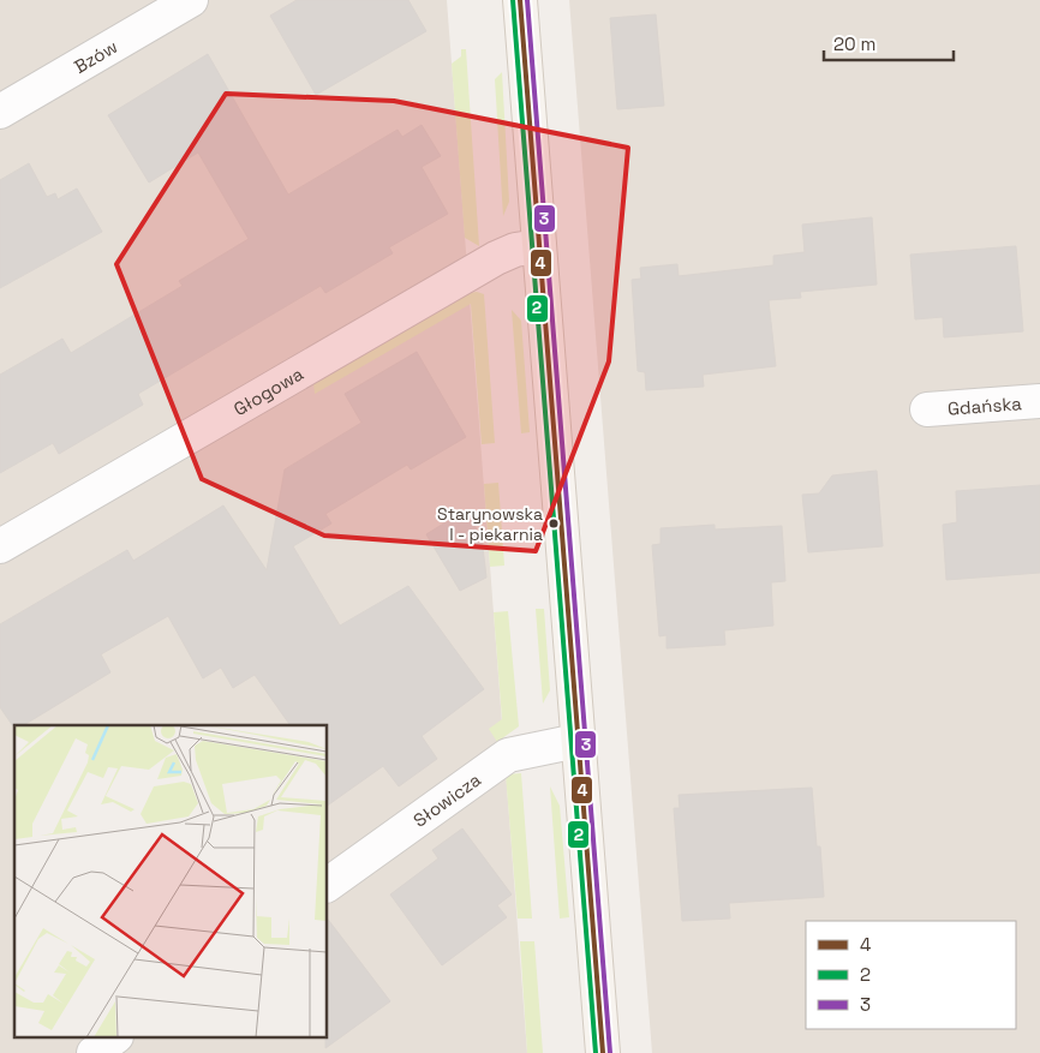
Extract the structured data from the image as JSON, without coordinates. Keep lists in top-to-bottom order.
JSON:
{
  "streets": {
    "street": [
      "Bzów",
      "Głogowa",
      "Gdańska",
      "Słowicza"
    ]
  },
  "places": ["Starynowska I - piekarnia"],
  "lines": ["transit line 4", "transit line 2", "transit line 3"],
  "legend": ["4", "2", "3"],
  "scale_bar": "20 m"
}
